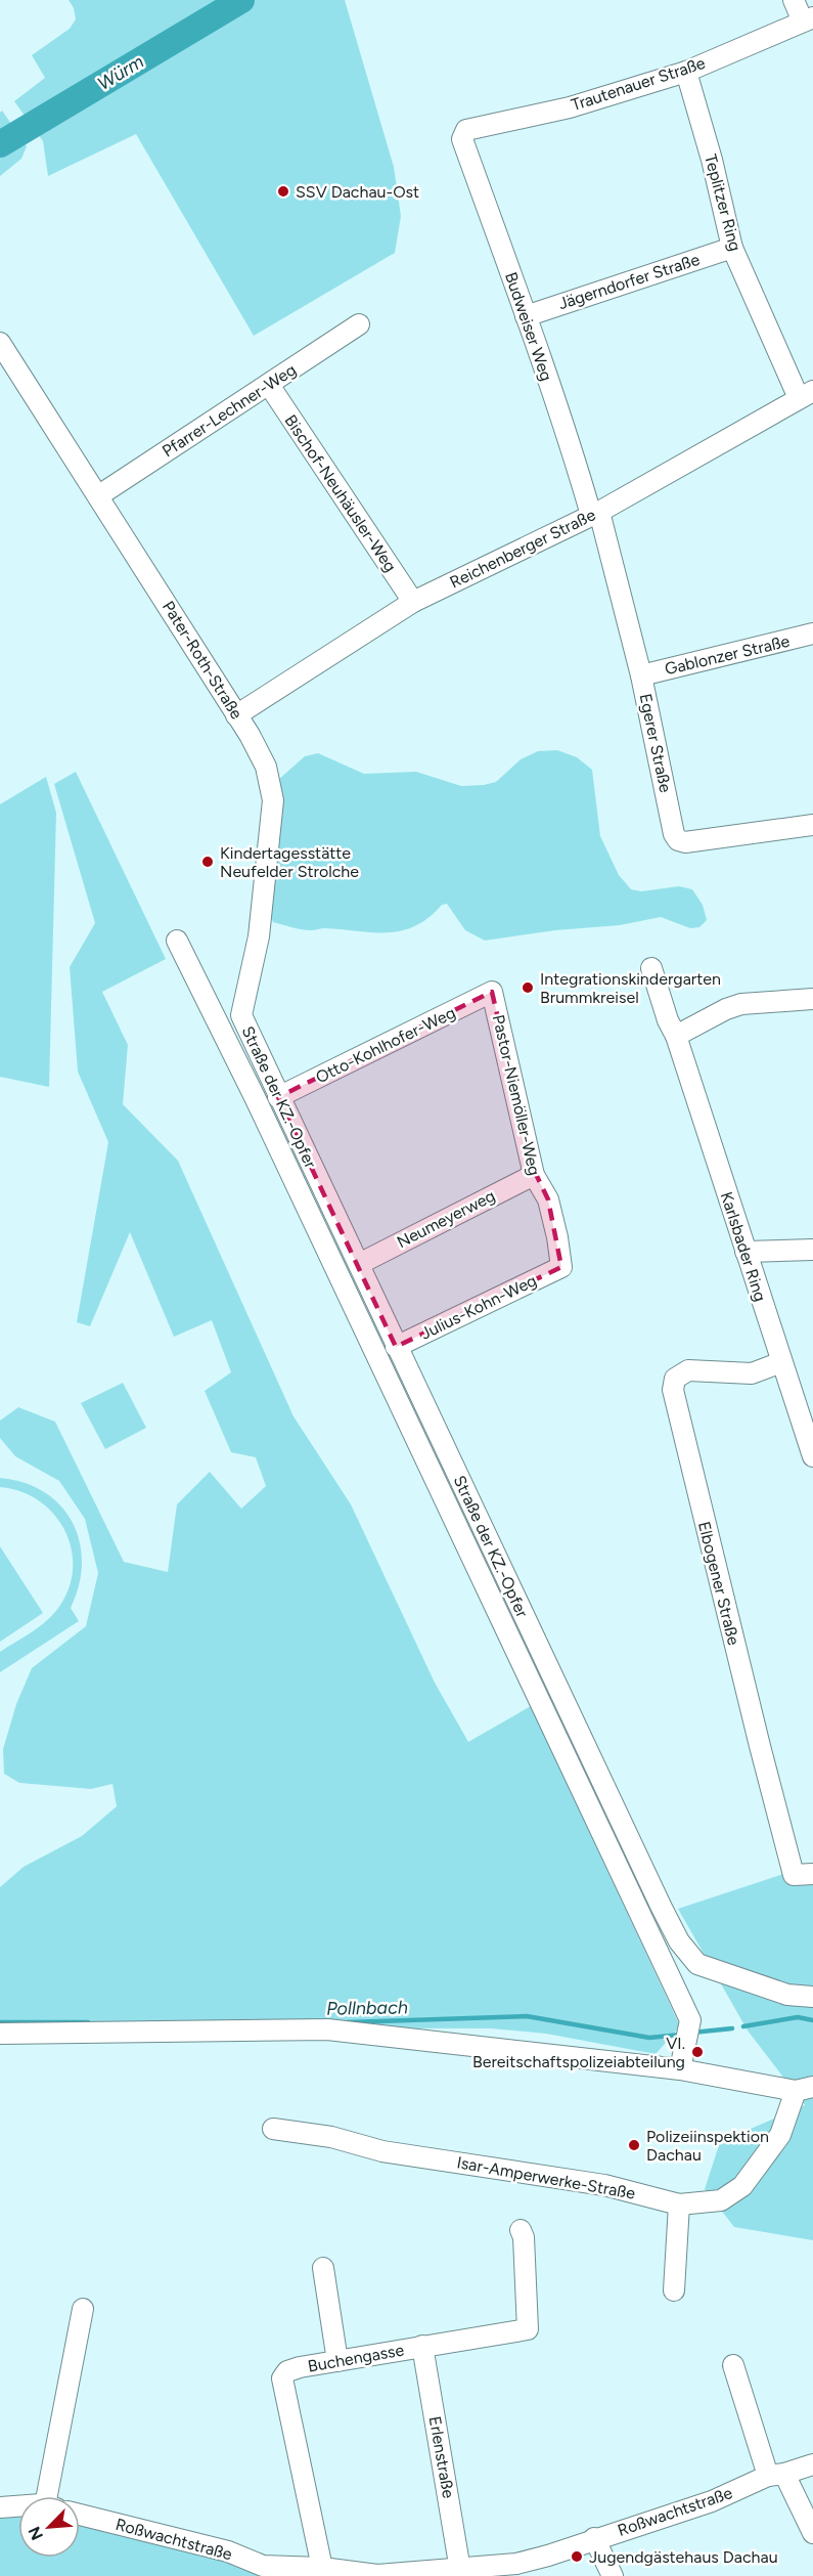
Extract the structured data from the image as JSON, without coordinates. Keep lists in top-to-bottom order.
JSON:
{
  "streets": {
    "street": [
      "Trautenauer Straße",
      "Teplitzer Ring",
      "Jägerndorfer Straße",
      "Budweiser Weg",
      "Pfarrer-Lechner-Weg",
      "Bischof-Neuhäusler-Weg",
      "Reichenberger Straße",
      "Gablonzer Straße",
      "Pater-Roth-Straße",
      "Egerer Straße",
      "Otto-Kohlhofer-Weg",
      "Pastor-Niemöller-Weg",
      "Straße der KZ.-Opfer",
      "Neumeyerweg",
      "Karlsbader Ring",
      "Julius-Kohn-Weg",
      "Elbogener Straße",
      "Isar-Amperwerke-Straße",
      "Buchengasse",
      "Erlenstraße",
      "Roßwachtstraße"
    ]
  },
  "crossings": [
    ["Trautenauer Straße", "Teplitzer Ring"],
    ["Trautenauer Straße", "Budweiser Weg"],
    ["Teplitzer Ring", "Jägerndorfer Straße"],
    ["Teplitzer Ring", "Reichenberger Straße"],
    ["Jägerndorfer Straße", "Budweiser Weg"],
    ["Budweiser Weg", "Reichenberger Straße"],
    ["Budweiser Weg", "Egerer Straße"],
    ["Pfarrer-Lechner-Weg", "Bischof-Neuhäusler-Weg"],
    ["Pfarrer-Lechner-Weg", "Pater-Roth-Straße"],
    ["Bischof-Neuhäusler-Weg", "Reichenberger Straße"],
    ["Reichenberger Straße", "Pater-Roth-Straße"],
    ["Reichenberger Straße", "Egerer Straße"],
    ["Gablonzer Straße", "Egerer Straße"],
    ["Pater-Roth-Straße", "Straße der KZ.-Opfer"],
    ["Otto-Kohlhofer-Weg", "Pastor-Niemöller-Weg"],
    ["Otto-Kohlhofer-Weg", "Straße der KZ.-Opfer"],
    ["Pastor-Niemöller-Weg", "Neumeyerweg"],
    ["Pastor-Niemöller-Weg", "Julius-Kohn-Weg"],
    ["Straße der KZ.-Opfer", "Neumeyerweg"],
    ["Straße der KZ.-Opfer", "Julius-Kohn-Weg"],
    ["Karlsbader Ring", "Elbogener Straße"],
    ["Buchengasse", "Erlenstraße"],
    ["Buchengasse", "Roßwachtstraße"],
    ["Erlenstraße", "Roßwachtstraße"]
  ],
  "water": ["Würm", "Pollnbach"],
  "places": [
    "SSV Dachau-Ost",
    "Kindertagesstätte Neufelder Strolche",
    "Integrationskindergarten Brummkreisel",
    "VI. Bereitschaftspolizeiabteilung",
    "Polizeiinspektion Dachau",
    "Jugendgästehaus Dachau"
  ],
  "north": "bottom left"
}
